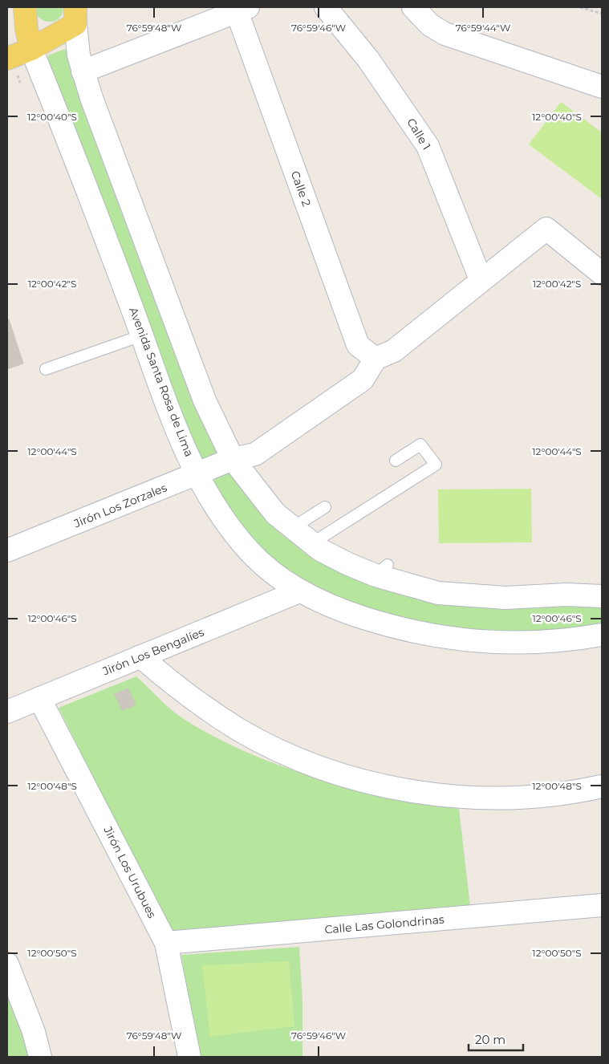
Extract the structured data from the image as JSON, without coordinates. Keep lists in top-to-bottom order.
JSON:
{
  "streets": {
    "main road": ["Avenida Santa Rosa de Lima"],
    "street": [
      "Calle 1",
      "Calle 2",
      "Jirón Los Zorzales",
      "Jirón Los Bengalíes",
      "Jirón Los Urubues",
      "Calle Las Golondrinas"
    ]
  },
  "crossings": [
    ["Calle 2", "Jirón Los Zorzales"],
    ["Avenida Santa Rosa de Lima", "Jirón Los Zorzales"],
    ["Avenida Santa Rosa de Lima", "Jirón Los Bengalíes"],
    ["Jirón Los Bengalíes", "Jirón Los Urubues"],
    ["Jirón Los Urubues", "Calle Las Golondrinas"]
  ],
  "scale_bar": "20 m",
  "coordinates": [
    "76°59'48\"W",
    "76°59'46\"W",
    "76°59'44\"W",
    "12°00'40\"S",
    "12°00'42\"S",
    "12°00'44\"S",
    "12°00'46\"S",
    "12°00'48\"S",
    "12°00'50\"S"
  ]
}
